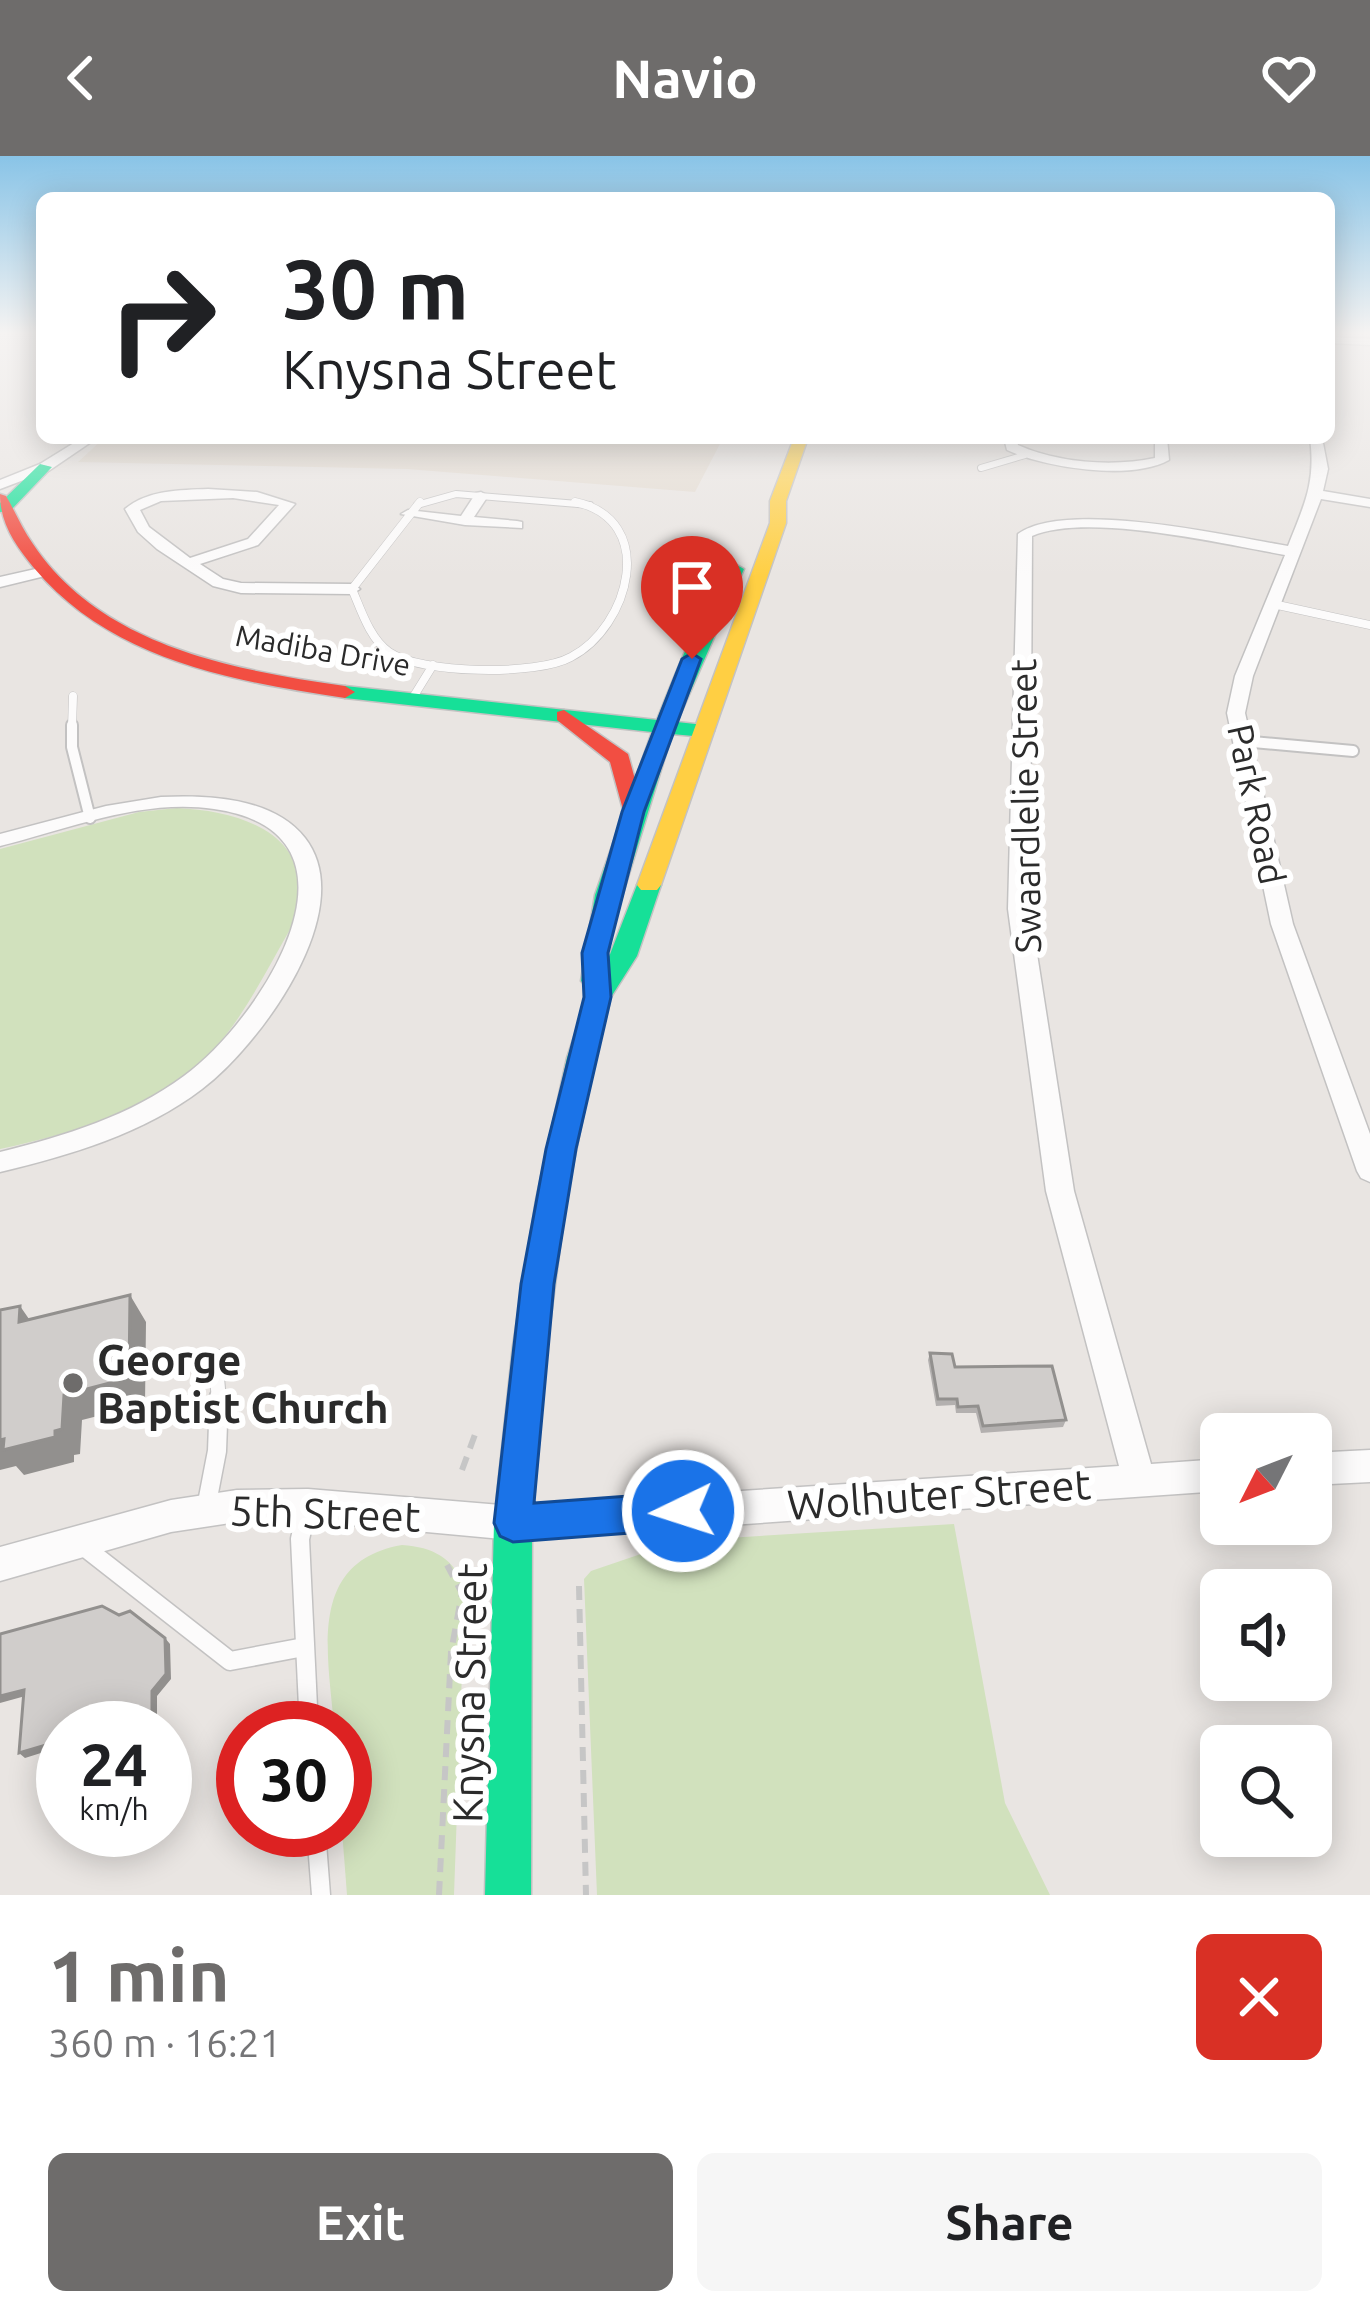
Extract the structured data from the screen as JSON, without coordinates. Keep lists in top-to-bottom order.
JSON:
{
  "streets": {
    "main road": ["Madiba Drive", "Knysna Street"],
    "street": [
      "Park Road",
      "Swaardlelie Street",
      "Wolhuter Street",
      "5th Street"
    ]
  },
  "crossings": [
    ["Madiba Drive", "Knysna Street"],
    ["Park Road", "Swaardlelie Street"],
    ["Swaardlelie Street", "Wolhuter Street"],
    ["Wolhuter Street", "5th Street"],
    ["Wolhuter Street", "Knysna Street"],
    ["5th Street", "Knysna Street"]
  ],
  "places": ["George Baptist Church"],
  "north": "bottom left",
  "page": {
    "header": "Navio",
    "turn": ["30 m", "Knysna Street"],
    "speed": "24 km/h",
    "limit": "30",
    "heading": ["1 min", "360 m · 16:21"],
    "buttons": ["Exit", "Share"]
  }
}
